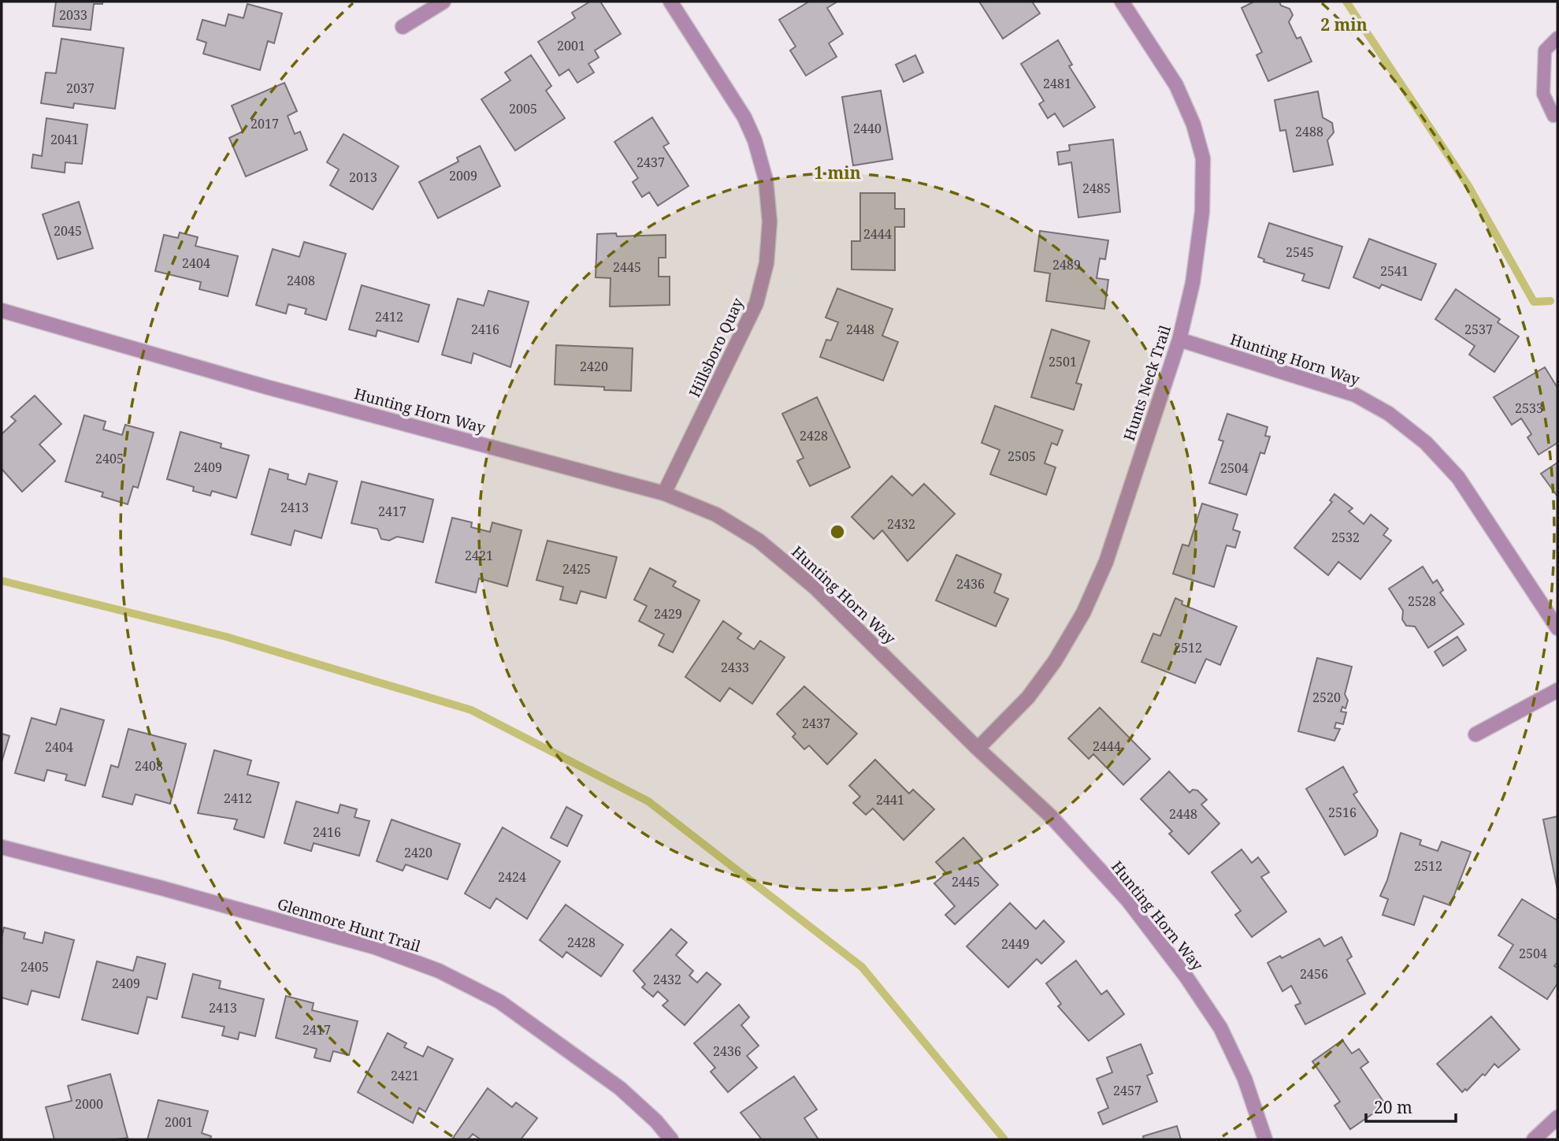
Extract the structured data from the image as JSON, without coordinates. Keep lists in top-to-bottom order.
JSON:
{
  "streets": {
    "street": [
      "Hillsboro Quay",
      "Hunting Horn Way",
      "Hunts Neck Trail",
      "Glenmore Hunt Trail"
    ]
  },
  "crossings": [
    ["Hillsboro Quay", "Hunting Horn Way"],
    ["Hunting Horn Way", "Hunts Neck Trail"]
  ],
  "house_numbers": [
    "2033",
    "2001",
    "2481",
    "2037",
    "2005",
    "2017",
    "2440",
    "2488",
    "2041",
    "2437",
    "2009",
    "2013",
    "2485",
    "2045",
    "2444",
    "2545",
    "2404",
    "2489",
    "2445",
    "2541",
    "2408",
    "2412",
    "2416",
    "2448",
    "2537",
    "2501",
    "2420",
    "2533",
    "2428",
    "2505",
    "2405",
    "2409",
    "2504",
    "2413",
    "2417",
    "2432",
    "2532",
    "2421",
    "2425",
    "2436",
    "2528",
    "2429",
    "2512",
    "2433",
    "2520",
    "2437",
    "2444",
    "2404",
    "2408",
    "2412",
    "2441",
    "2516",
    "2448",
    "2416",
    "2420",
    "2512",
    "2424",
    "2445",
    "2428",
    "2449",
    "2504",
    "2405",
    "2456",
    "2432",
    "2409",
    "2413",
    "2417",
    "2436",
    "2421",
    "2457",
    "2000",
    "2001"
  ],
  "scale_bar": "20 m",
  "rings": ["2 min", "1 min"]
}
